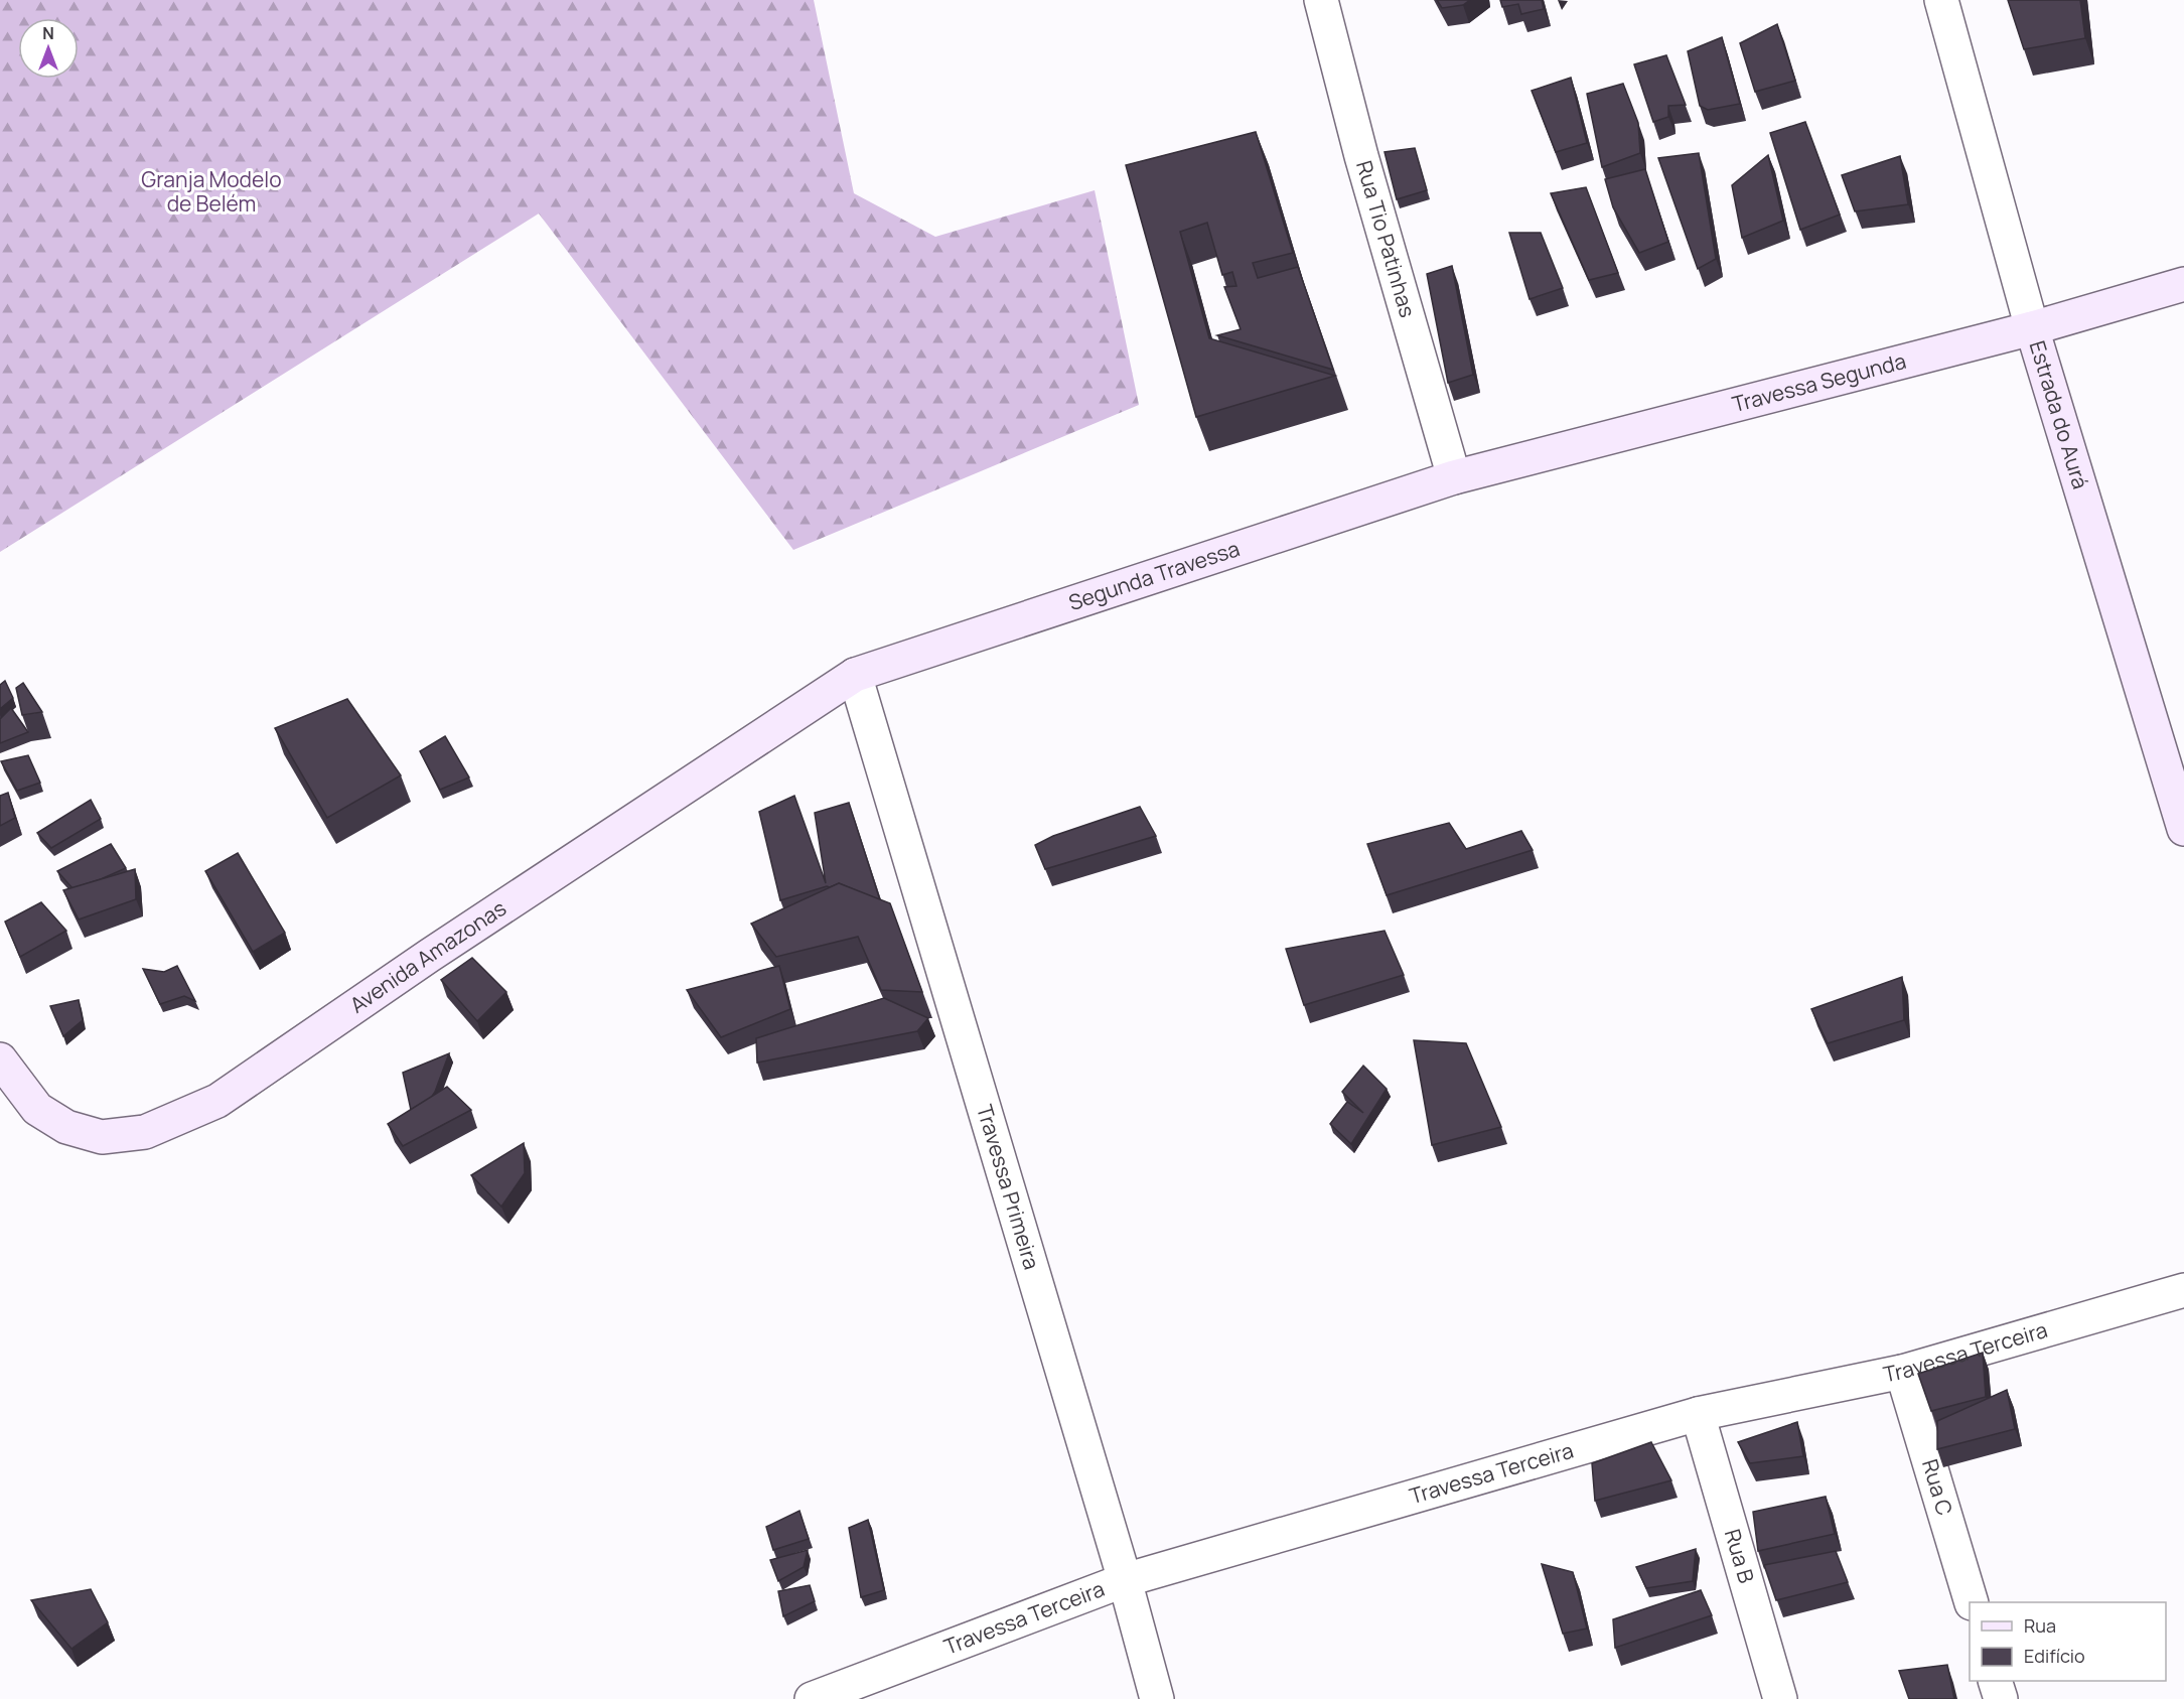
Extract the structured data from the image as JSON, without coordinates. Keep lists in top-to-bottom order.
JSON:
{
  "streets": {
    "street": [
      "Rua Tio Patinhas",
      "Travessa Segunda",
      "Estrada do Aurá",
      "Segunda Travessa",
      "Avenida Amazonas",
      "Travessa Primeira",
      "Travessa Terceira",
      "Rua C",
      "Rua B"
    ]
  },
  "crossings": [
    ["Rua Tio Patinhas", "Travessa Segunda"],
    ["Rua Tio Patinhas", "Segunda Travessa"],
    ["Travessa Segunda", "Estrada do Aurá"],
    ["Travessa Segunda", "Segunda Travessa"],
    ["Segunda Travessa", "Avenida Amazonas"],
    ["Segunda Travessa", "Travessa Primeira"],
    ["Avenida Amazonas", "Travessa Primeira"],
    ["Travessa Primeira", "Travessa Terceira"],
    ["Travessa Terceira", "Rua C"],
    ["Travessa Terceira", "Rua B"]
  ],
  "parks": ["Granja Modelo de Belém"],
  "legend": ["Rua", "Edifício"],
  "north": "top"
}
